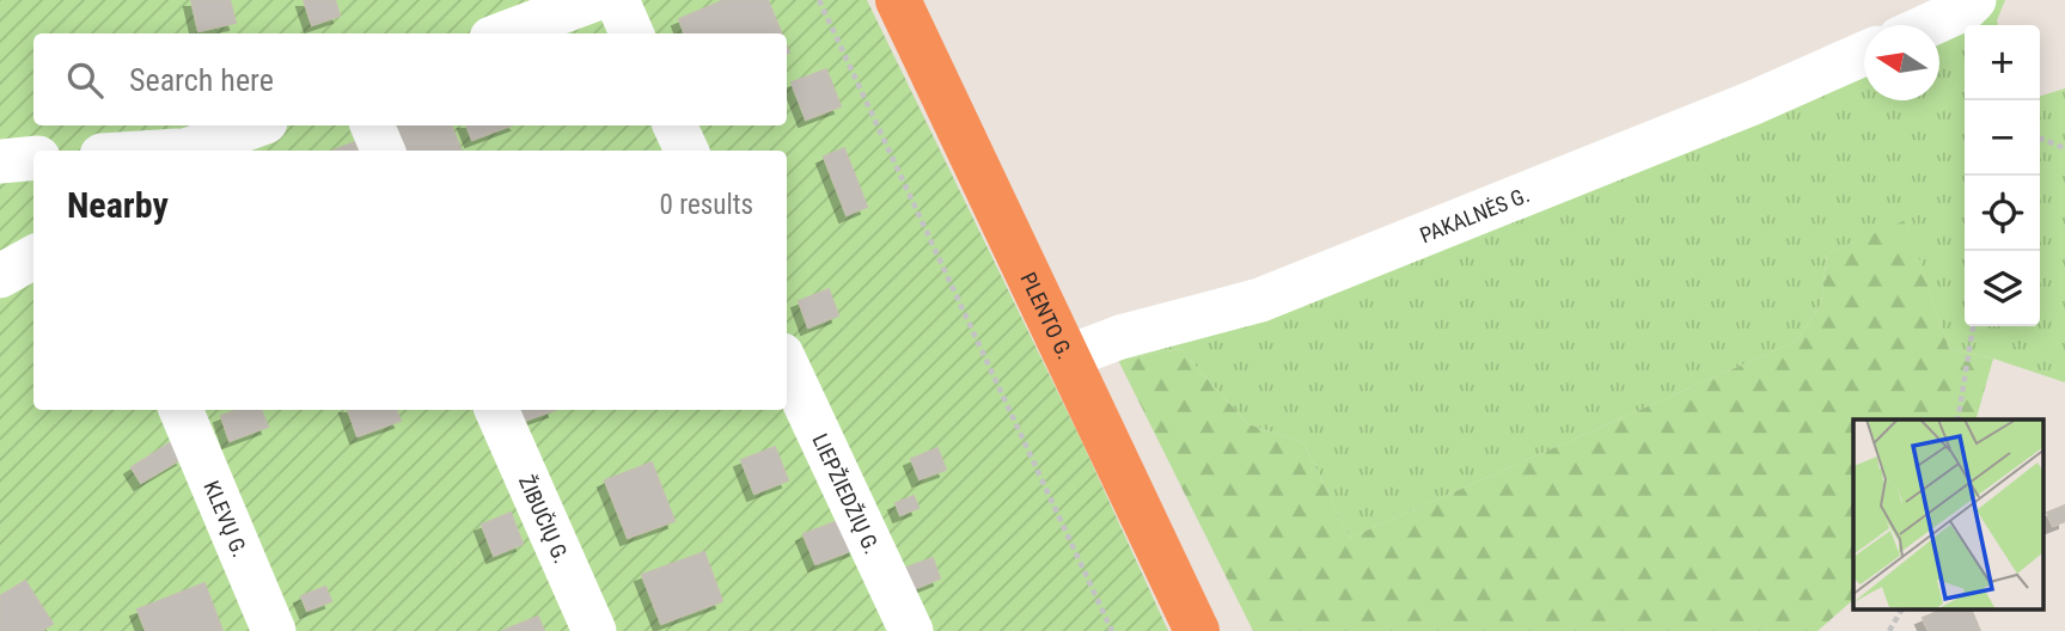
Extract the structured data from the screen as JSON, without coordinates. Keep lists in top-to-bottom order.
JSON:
{
  "streets": {
    "highway": ["PLENTO G."],
    "street": [
      "PAKALNĖS G.",
      "LIEPŽIEDŽIŲ G.",
      "KLEVŲ G.",
      "ŽIBUČIŲ G."
    ]
  },
  "crossings": [
    ["PAKALNĖS G.", "PLENTO G."]
  ],
  "north": "left",
  "page": {
    "map_buttons": ["+", "−"],
    "search": "Search here",
    "heading": ["Nearby", "0 results"]
  }
}
